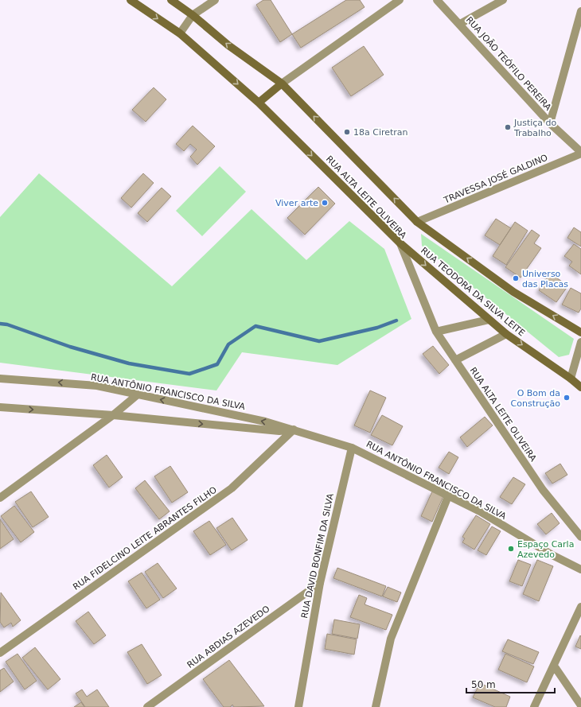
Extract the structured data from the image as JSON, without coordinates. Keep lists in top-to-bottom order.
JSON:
{
  "streets": {
    "main road": ["RUA ALTA LEITE OLIVEIRA", "RUA TEODORA DA SILVA LEITE"],
    "street": [
      "RUA JOÃO TEÓFILO PEREIRA",
      "TRAVESSA JOSÉ GALDINO",
      "RUA ANTÔNIO FRANCISCO DA SILVA",
      "RUA FIDELCINO LEITE ABRANTES FILHO",
      "RUA DAVID BONFIM DA SILVA",
      "RUA ABDIAS AZEVEDO"
    ]
  },
  "crossings": [
    ["RUA JOÃO TEÓFILO PEREIRA", "TRAVESSA JOSÉ GALDINO"],
    ["RUA ALTA LEITE OLIVEIRA", "RUA TEODORA DA SILVA LEITE"],
    ["RUA ANTÔNIO FRANCISCO DA SILVA", "RUA FIDELCINO LEITE ABRANTES FILHO"],
    ["RUA ANTÔNIO FRANCISCO DA SILVA", "RUA DAVID BONFIM DA SILVA"],
    ["RUA DAVID BONFIM DA SILVA", "RUA ABDIAS AZEVEDO"]
  ],
  "places": [
    "Justiça do Trabalho",
    "18a Ciretran",
    "Viver arte",
    "Universo das Placas",
    "O Bom da Construção",
    "Espaço Carla Azevedo"
  ],
  "scale_bar": "50 m"
}
